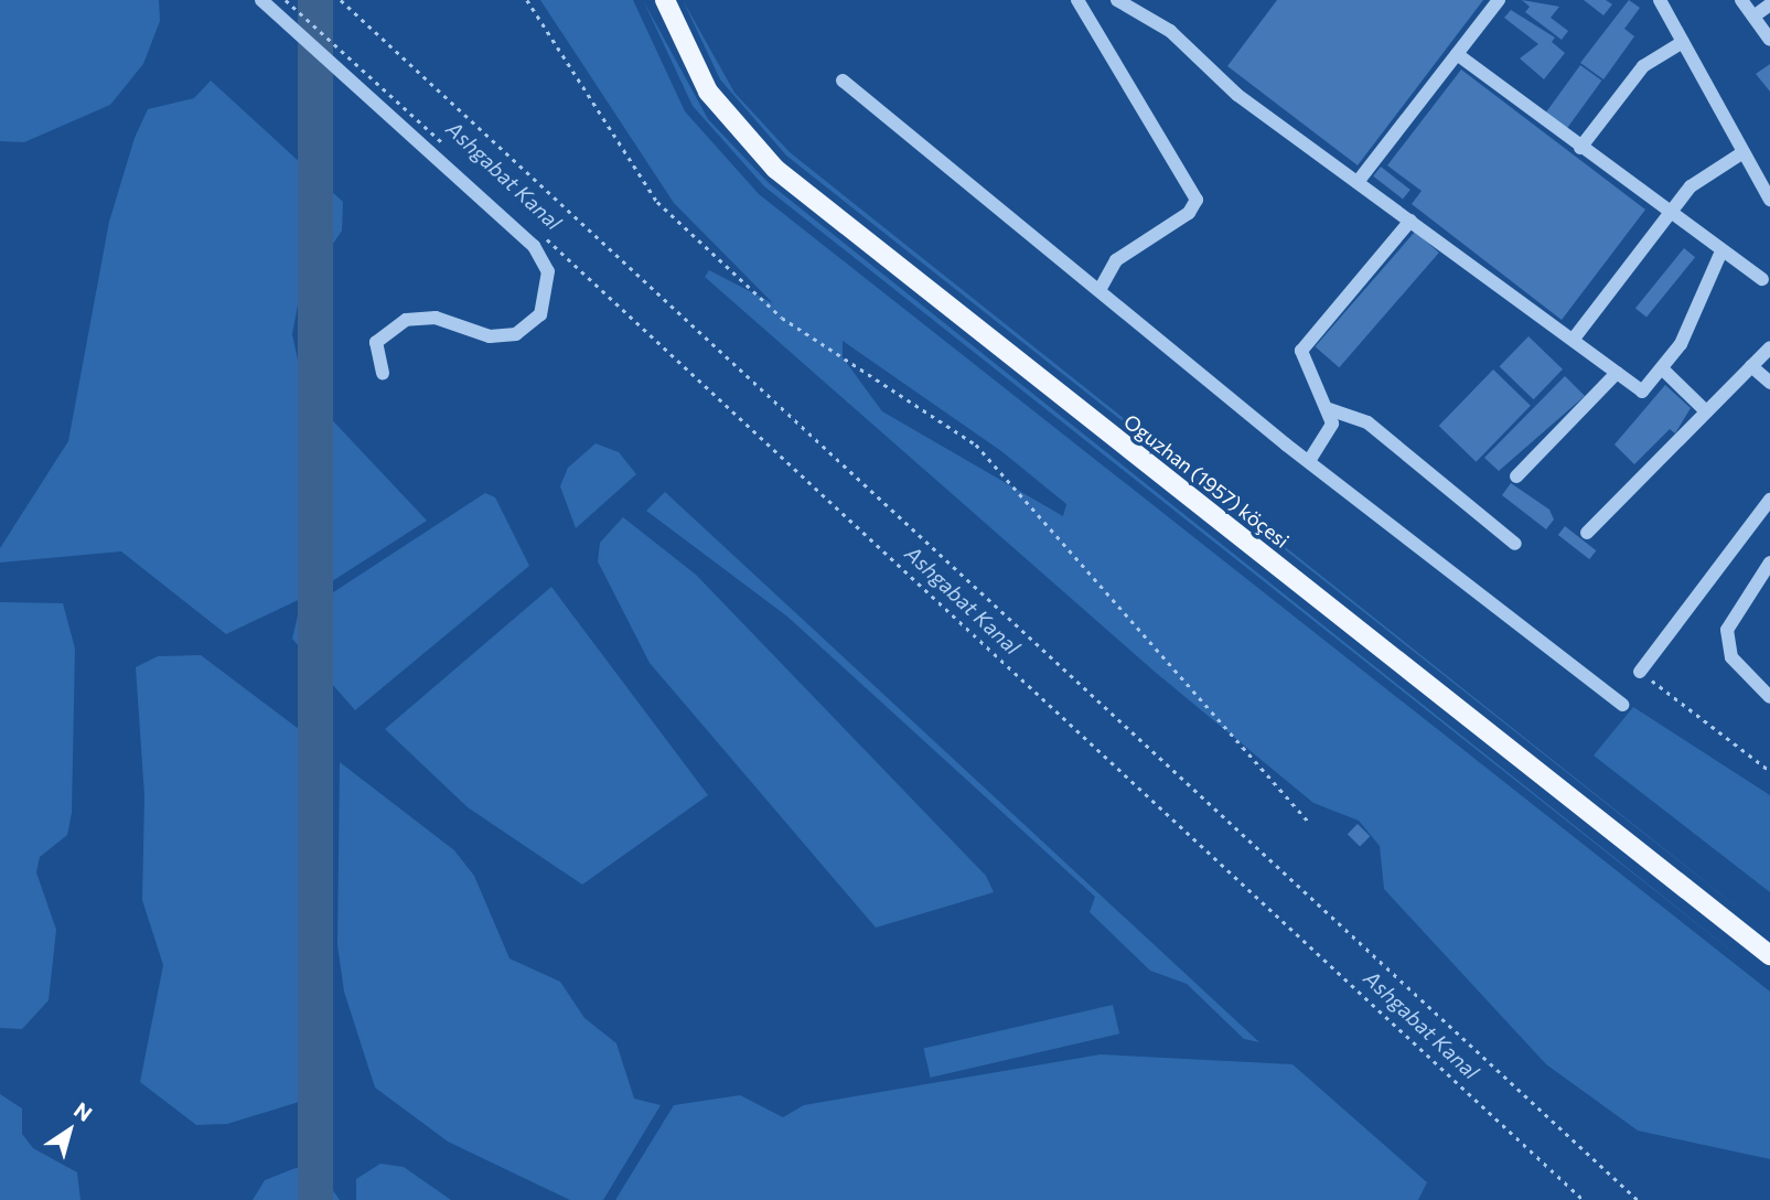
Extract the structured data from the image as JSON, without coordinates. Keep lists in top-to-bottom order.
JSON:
{
  "streets": {
    "main road": ["Oguzhan (1957) köçesi"]
  },
  "water": ["Ashgabat Kanal"],
  "north": "top right"
}
